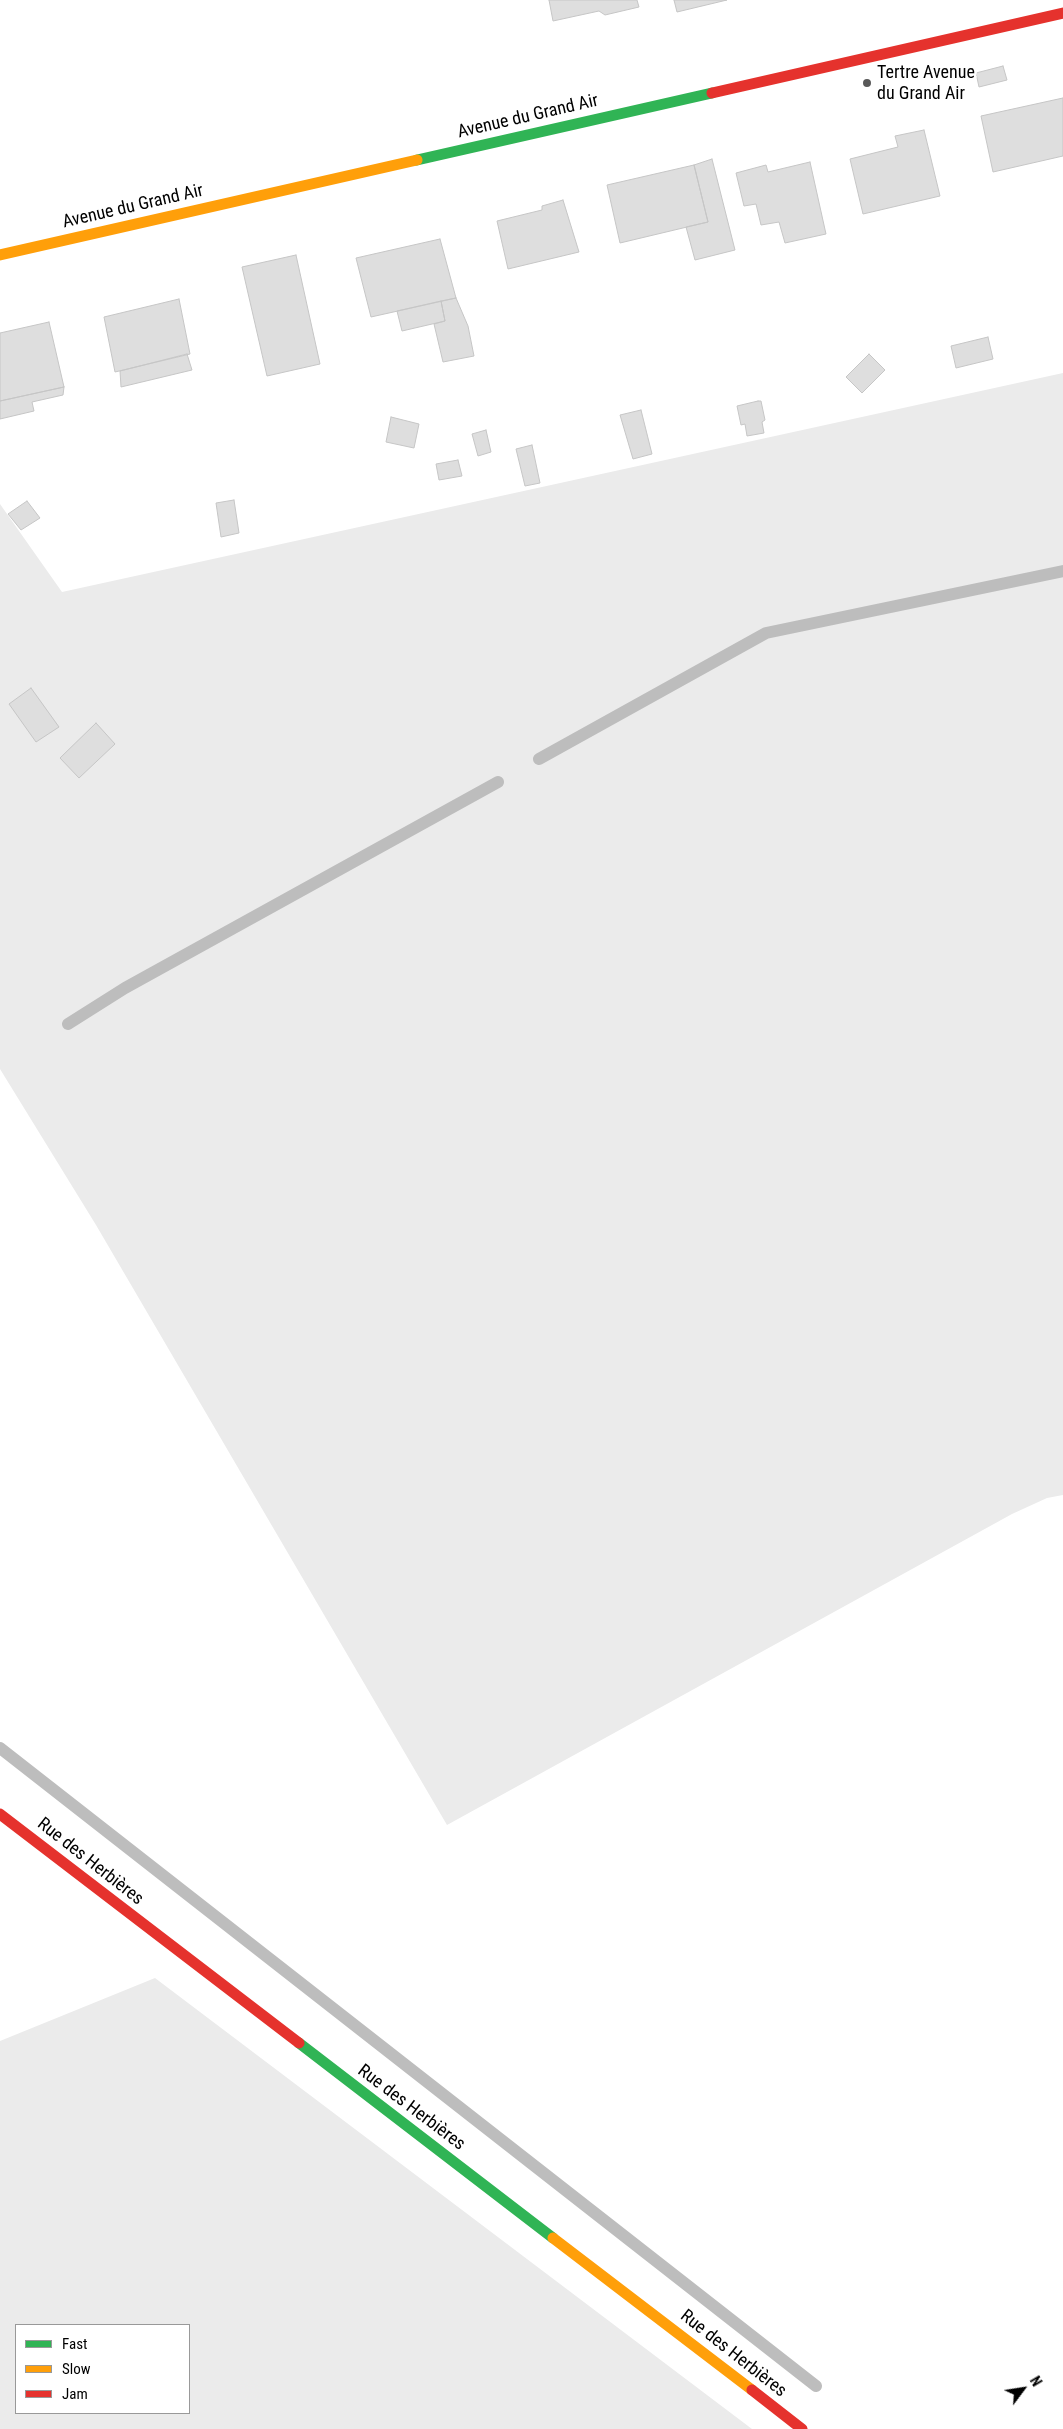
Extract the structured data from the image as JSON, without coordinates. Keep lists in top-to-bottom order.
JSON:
{
  "streets": {
    "street": ["Avenue du Grand Air", "Rue des Herbières"]
  },
  "places": ["Tertre Avenue du Grand Air"],
  "legend": ["Fast", "Slow", "Jam"],
  "north": "top right"
}
